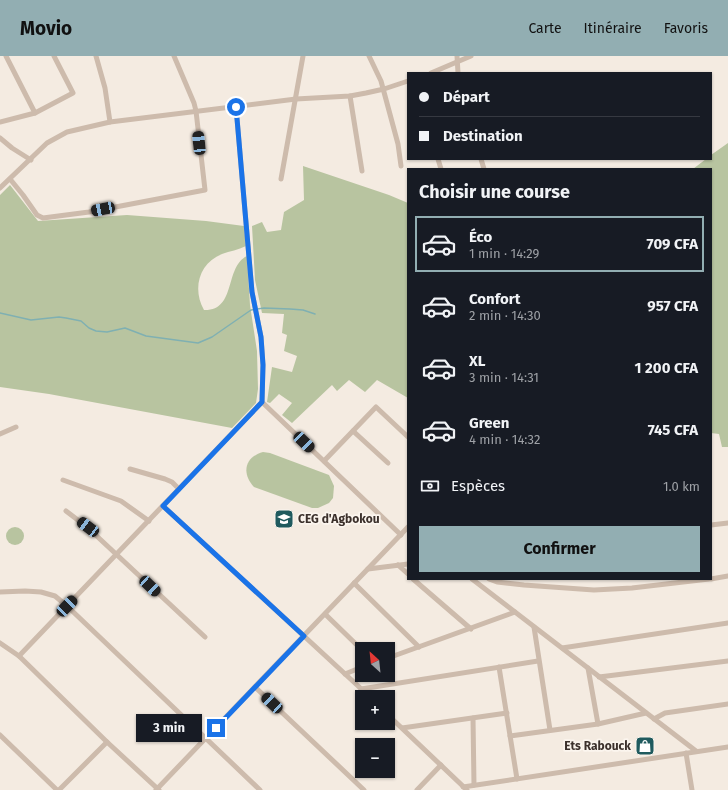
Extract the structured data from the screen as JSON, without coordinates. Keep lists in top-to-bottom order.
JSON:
{
  "places": {
    "school or university": ["CEG d'Agbokou"],
    "shop": ["Ets Rabouck"]
  },
  "north": "top left",
  "page": {
    "header": "Movio",
    "nav": ["Carte", "Itinéraire", "Favoris"],
    "banner": ["Départ", "Destination"],
    "heading": "Choisir une course",
    "list": [
      {
        "name": "Éco",
        "note": "1 min · 14:29",
        "value": "709 CFA"
      },
      {
        "name": "Confort",
        "note": "2 min · 14:30",
        "value": "957 CFA"
      },
      {
        "name": "XL",
        "note": "3 min · 14:31",
        "value": "1 200 CFA"
      },
      {
        "name": "Green",
        "note": "4 min · 14:32",
        "value": "745 CFA"
      }
    ],
    "pay": ["Espèces", "1.0 km"],
    "buttons": "Confirmer",
    "map_buttons": ["+", "−"],
    "bubble": "3 min"
  }
}
